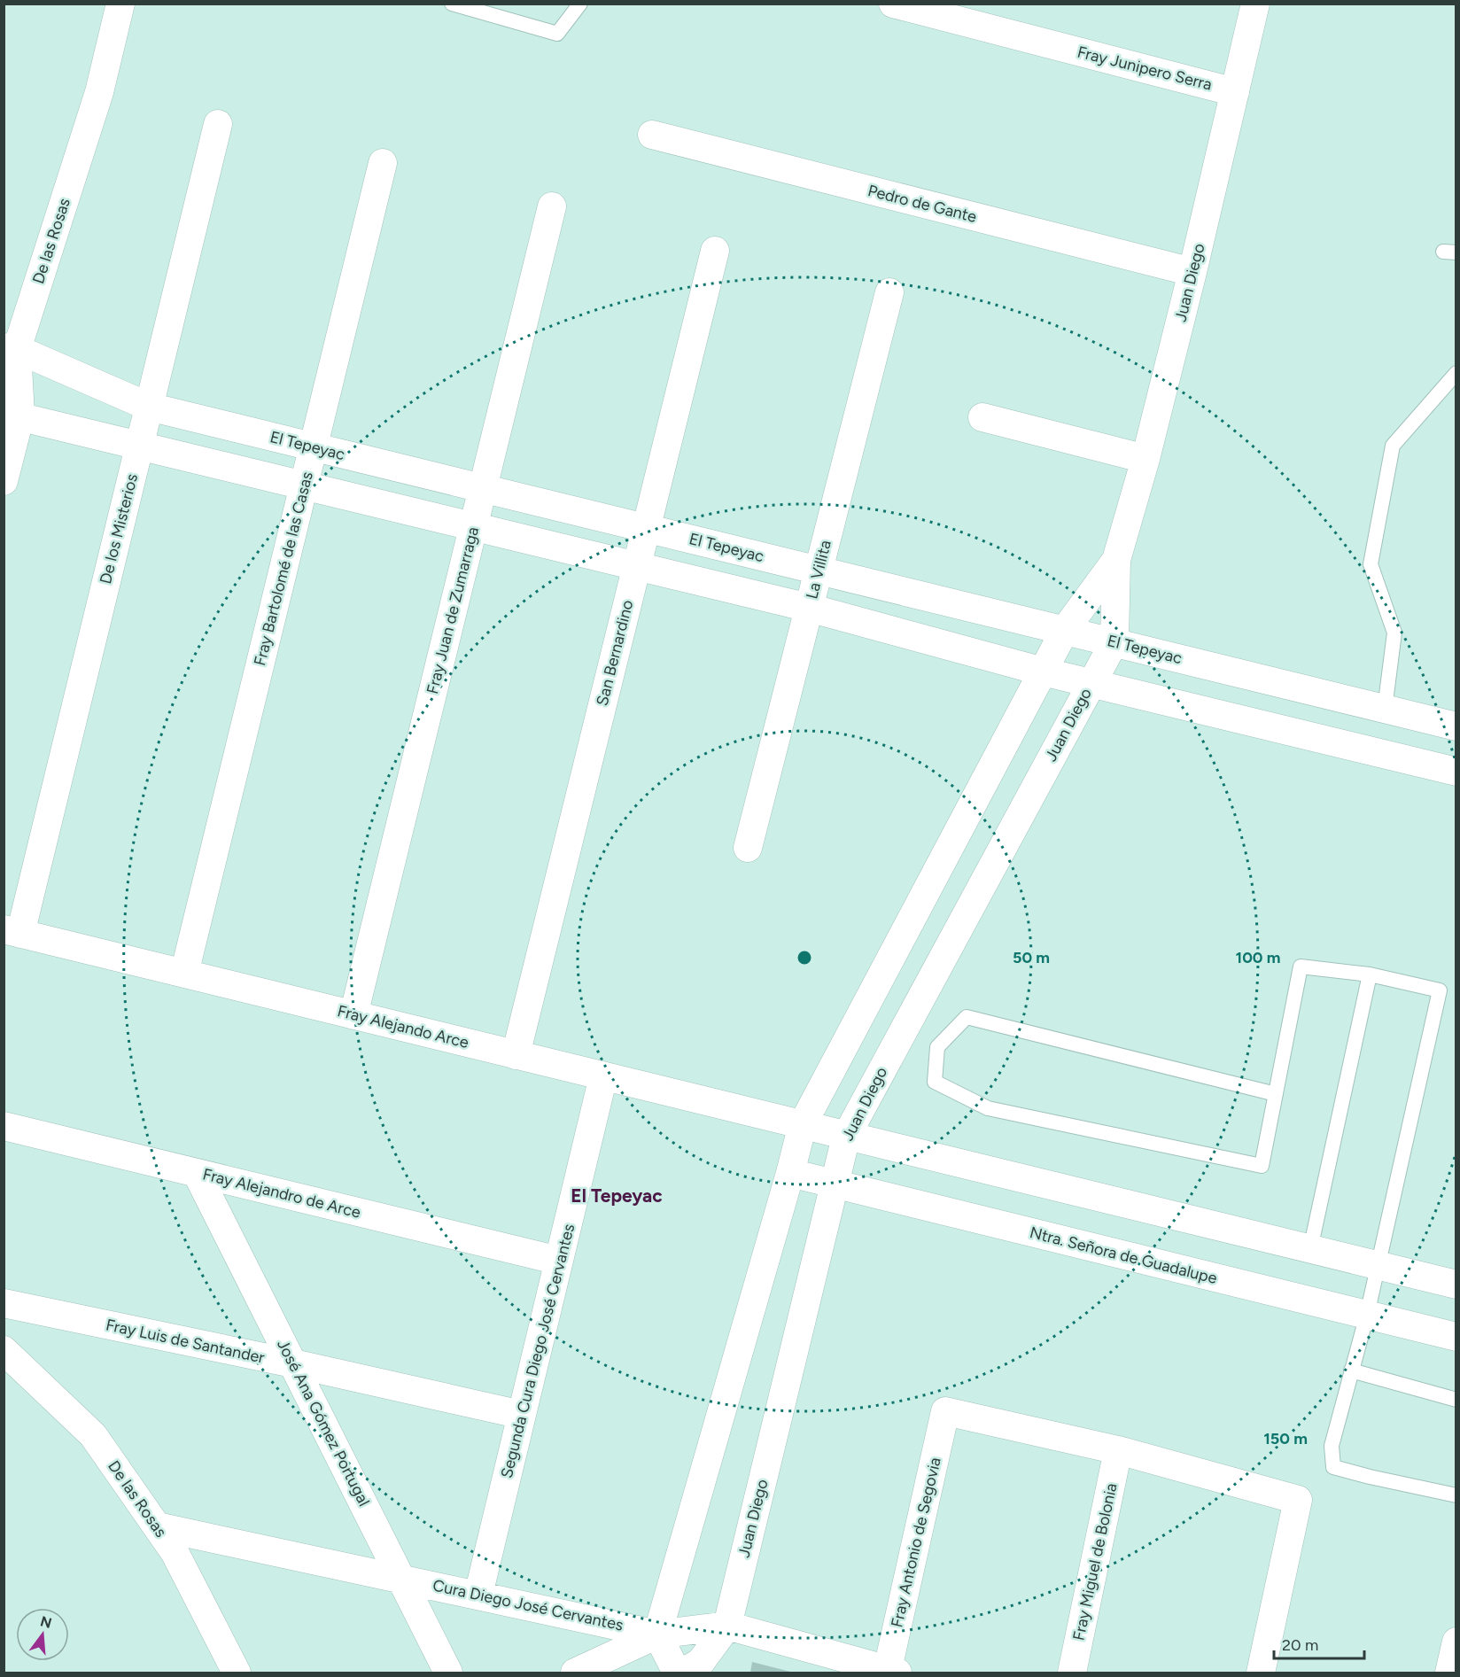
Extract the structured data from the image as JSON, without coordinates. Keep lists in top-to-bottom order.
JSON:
{
  "streets": {
    "street": [
      "Fray Junipero Serra",
      "Pedro de Gante",
      "De las Rosas",
      "Juan Diego",
      "El Tepeyac",
      "De los Misterios",
      "Fray Bartolomé de las Casas",
      "La Villita",
      "Fray Juan de Zumarraga",
      "San Bernardino",
      "Fray Alejando Arce",
      "Fray Alejandro de Arce",
      "Ntra. Señora de Guadalupe",
      "Fray Luis de Santander",
      "Segunda Cura Diego José Cervantes",
      "José Ana Gómez Portugal",
      "Fray Antonio de Segovia",
      "Fray Miguel de Bolonia",
      "Cura Diego José Cervantes"
    ]
  },
  "crossings": [
    ["Fray Junipero Serra", "Juan Diego"],
    ["Pedro de Gante", "Juan Diego"],
    ["De las Rosas", "El Tepeyac"],
    ["De las Rosas", "Cura Diego José Cervantes"],
    ["Juan Diego", "El Tepeyac"],
    ["Juan Diego", "Fray Alejando Arce"],
    ["Juan Diego", "Ntra. Señora de Guadalupe"],
    ["Juan Diego", "Cura Diego José Cervantes"],
    ["El Tepeyac", "De los Misterios"],
    ["El Tepeyac", "Fray Bartolomé de las Casas"],
    ["El Tepeyac", "La Villita"],
    ["El Tepeyac", "Fray Juan de Zumarraga"],
    ["El Tepeyac", "San Bernardino"],
    ["De los Misterios", "Fray Alejando Arce"],
    ["Fray Bartolomé de las Casas", "Fray Alejando Arce"],
    ["Fray Juan de Zumarraga", "Fray Alejando Arce"],
    ["San Bernardino", "Fray Alejando Arce"],
    ["Fray Alejando Arce", "Segunda Cura Diego José Cervantes"],
    ["Fray Alejandro de Arce", "Segunda Cura Diego José Cervantes"],
    ["Fray Alejandro de Arce", "José Ana Gómez Portugal"],
    ["Fray Luis de Santander", "Segunda Cura Diego José Cervantes"],
    ["Fray Luis de Santander", "José Ana Gómez Portugal"],
    ["Segunda Cura Diego José Cervantes", "Cura Diego José Cervantes"],
    ["José Ana Gómez Portugal", "Cura Diego José Cervantes"],
    ["Fray Antonio de Segovia", "Fray Miguel de Bolonia"],
    ["Fray Antonio de Segovia", "Cura Diego José Cervantes"]
  ],
  "districts": ["El Tepeyac"],
  "scale_bar": "20 m",
  "north": "top",
  "rings": ["50 m", "100 m", "150 m"]
}
